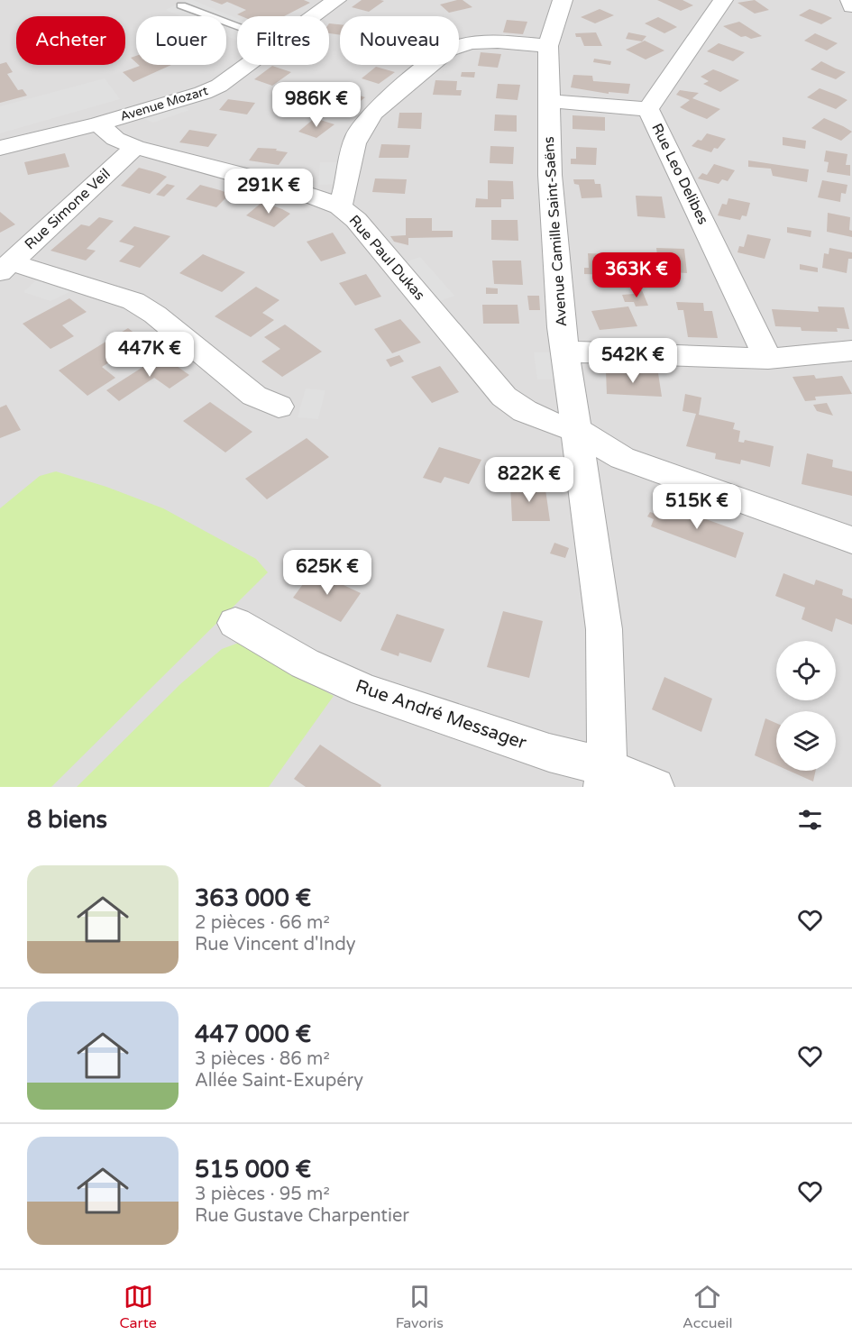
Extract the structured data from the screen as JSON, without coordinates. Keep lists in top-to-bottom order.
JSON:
{
  "streets": {
    "street": [
      "Avenue Mozart",
      "Rue Leo Delibes",
      "Rue Simone Veil",
      "Avenue Camille Saint-Saëns",
      "Rue Paul Dukas",
      "Rue André Messager"
    ]
  },
  "crossings": [
    ["Avenue Mozart", "Rue Paul Dukas"],
    ["Rue Simone Veil", "Rue Paul Dukas"],
    ["Avenue Camille Saint-Saëns", "Rue Paul Dukas"],
    ["Avenue Camille Saint-Saëns", "Rue André Messager"]
  ],
  "page": {
    "chip": [
      "Acheter",
      "Louer",
      "Filtres",
      "Nouveau"
    ],
    "price": [
      "986K €",
      "291K €",
      "363K €",
      "447K €",
      "542K €",
      "822K €",
      "515K €",
      "625K €"
    ],
    "heading": "8 biens",
    "list": [
      {
        "name": "363 000 €",
        "note": "2 pièces · 66 m² · Rue Vincent d'Indy"
      },
      {
        "name": "447 000 €",
        "note": "3 pièces · 86 m² · Allée Saint-Exupéry"
      },
      {
        "name": "515 000 €",
        "note": "3 pièces · 95 m² · Rue Gustave Charpentier"
      }
    ],
    "tabs": ["Carte", "Favoris", "Accueil"]
  }
}
